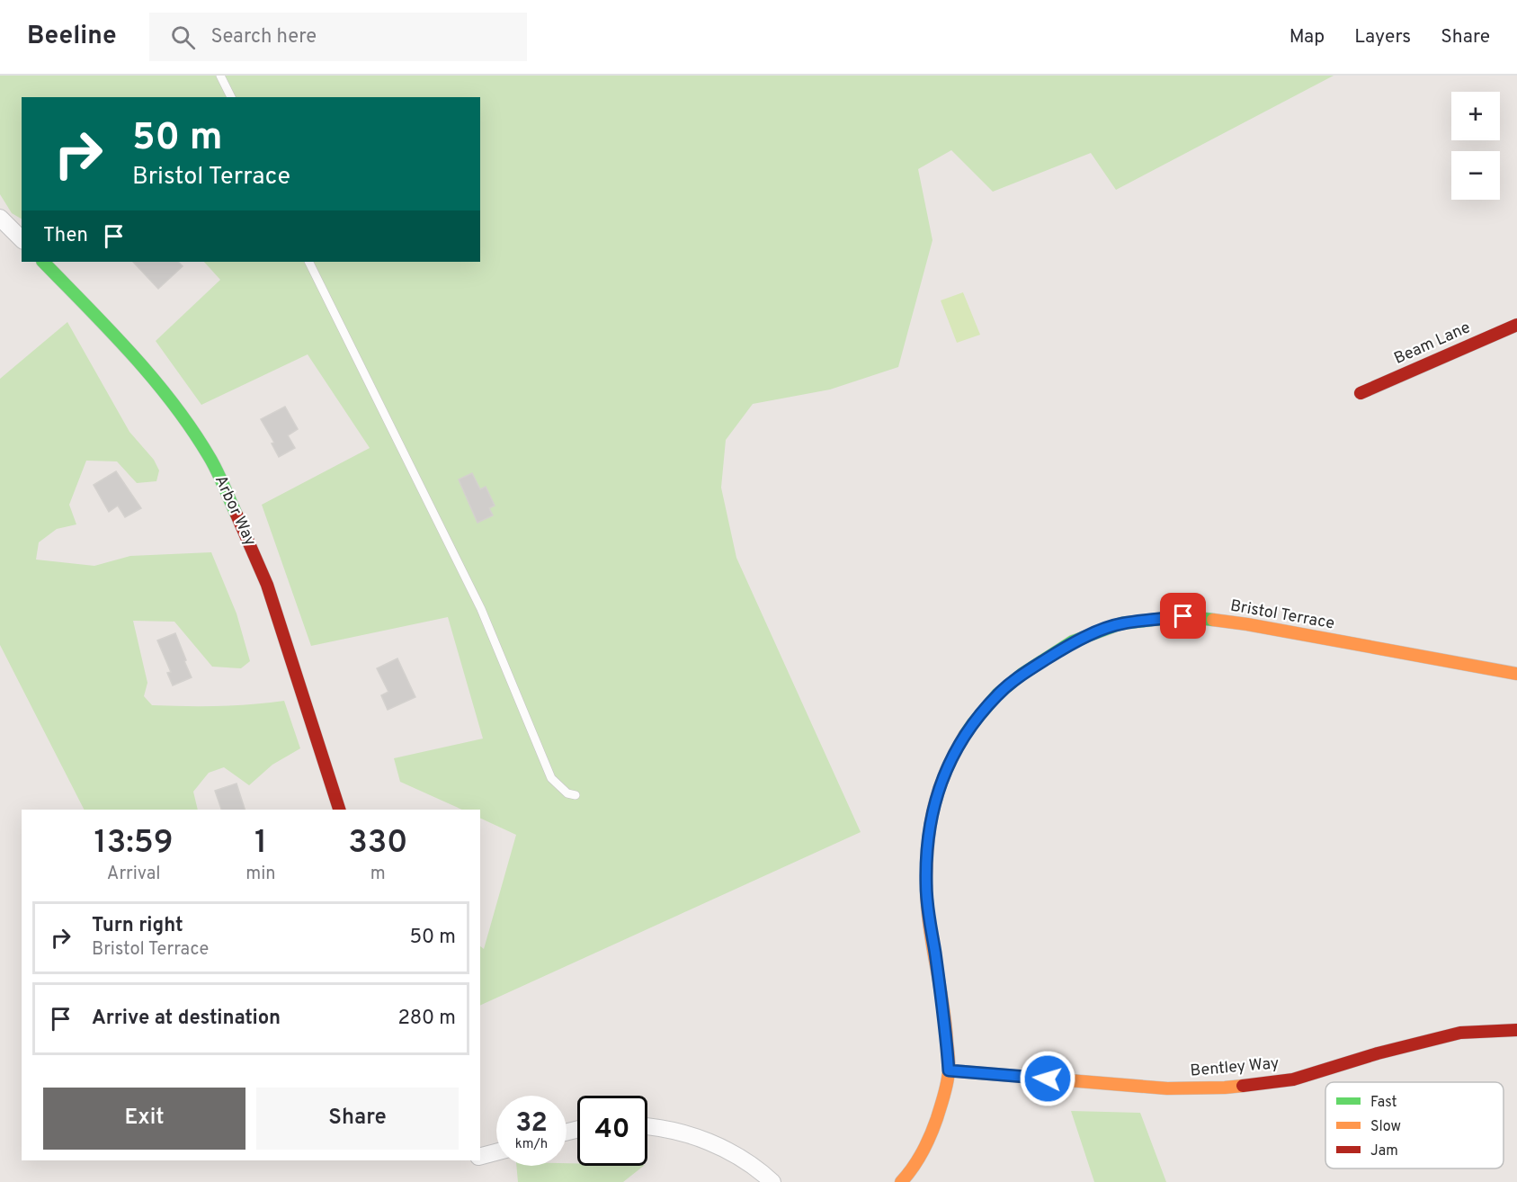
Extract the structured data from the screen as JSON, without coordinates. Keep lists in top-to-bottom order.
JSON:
{
  "streets": {
    "street": [
      "Beam Lane",
      "Arbor Way",
      "Bristol Terrace",
      "Bentley Way"
    ]
  },
  "crossings": [
    ["Bristol Terrace", "Bentley Way"]
  ],
  "legend": ["Fast", "Slow", "Jam"],
  "page": {
    "header": "Beeline",
    "search": "Search here",
    "nav": ["Map", "Layers", "Share"],
    "map_buttons": ["+", "−"],
    "turn": ["50 m", "Bristol Terrace"],
    "then": "Then",
    "eta": [
      "13:59",
      "Arrival",
      "1",
      "min",
      "330",
      "m"
    ],
    "list": [
      {
        "name": "Turn right",
        "note": "Bristol Terrace",
        "value": "50 m"
      },
      {
        "name": "Arrive at destination",
        "value": "280 m"
      }
    ],
    "buttons": ["Exit", "Share"],
    "speed": "32 km/h",
    "limit": "40"
  }
}
